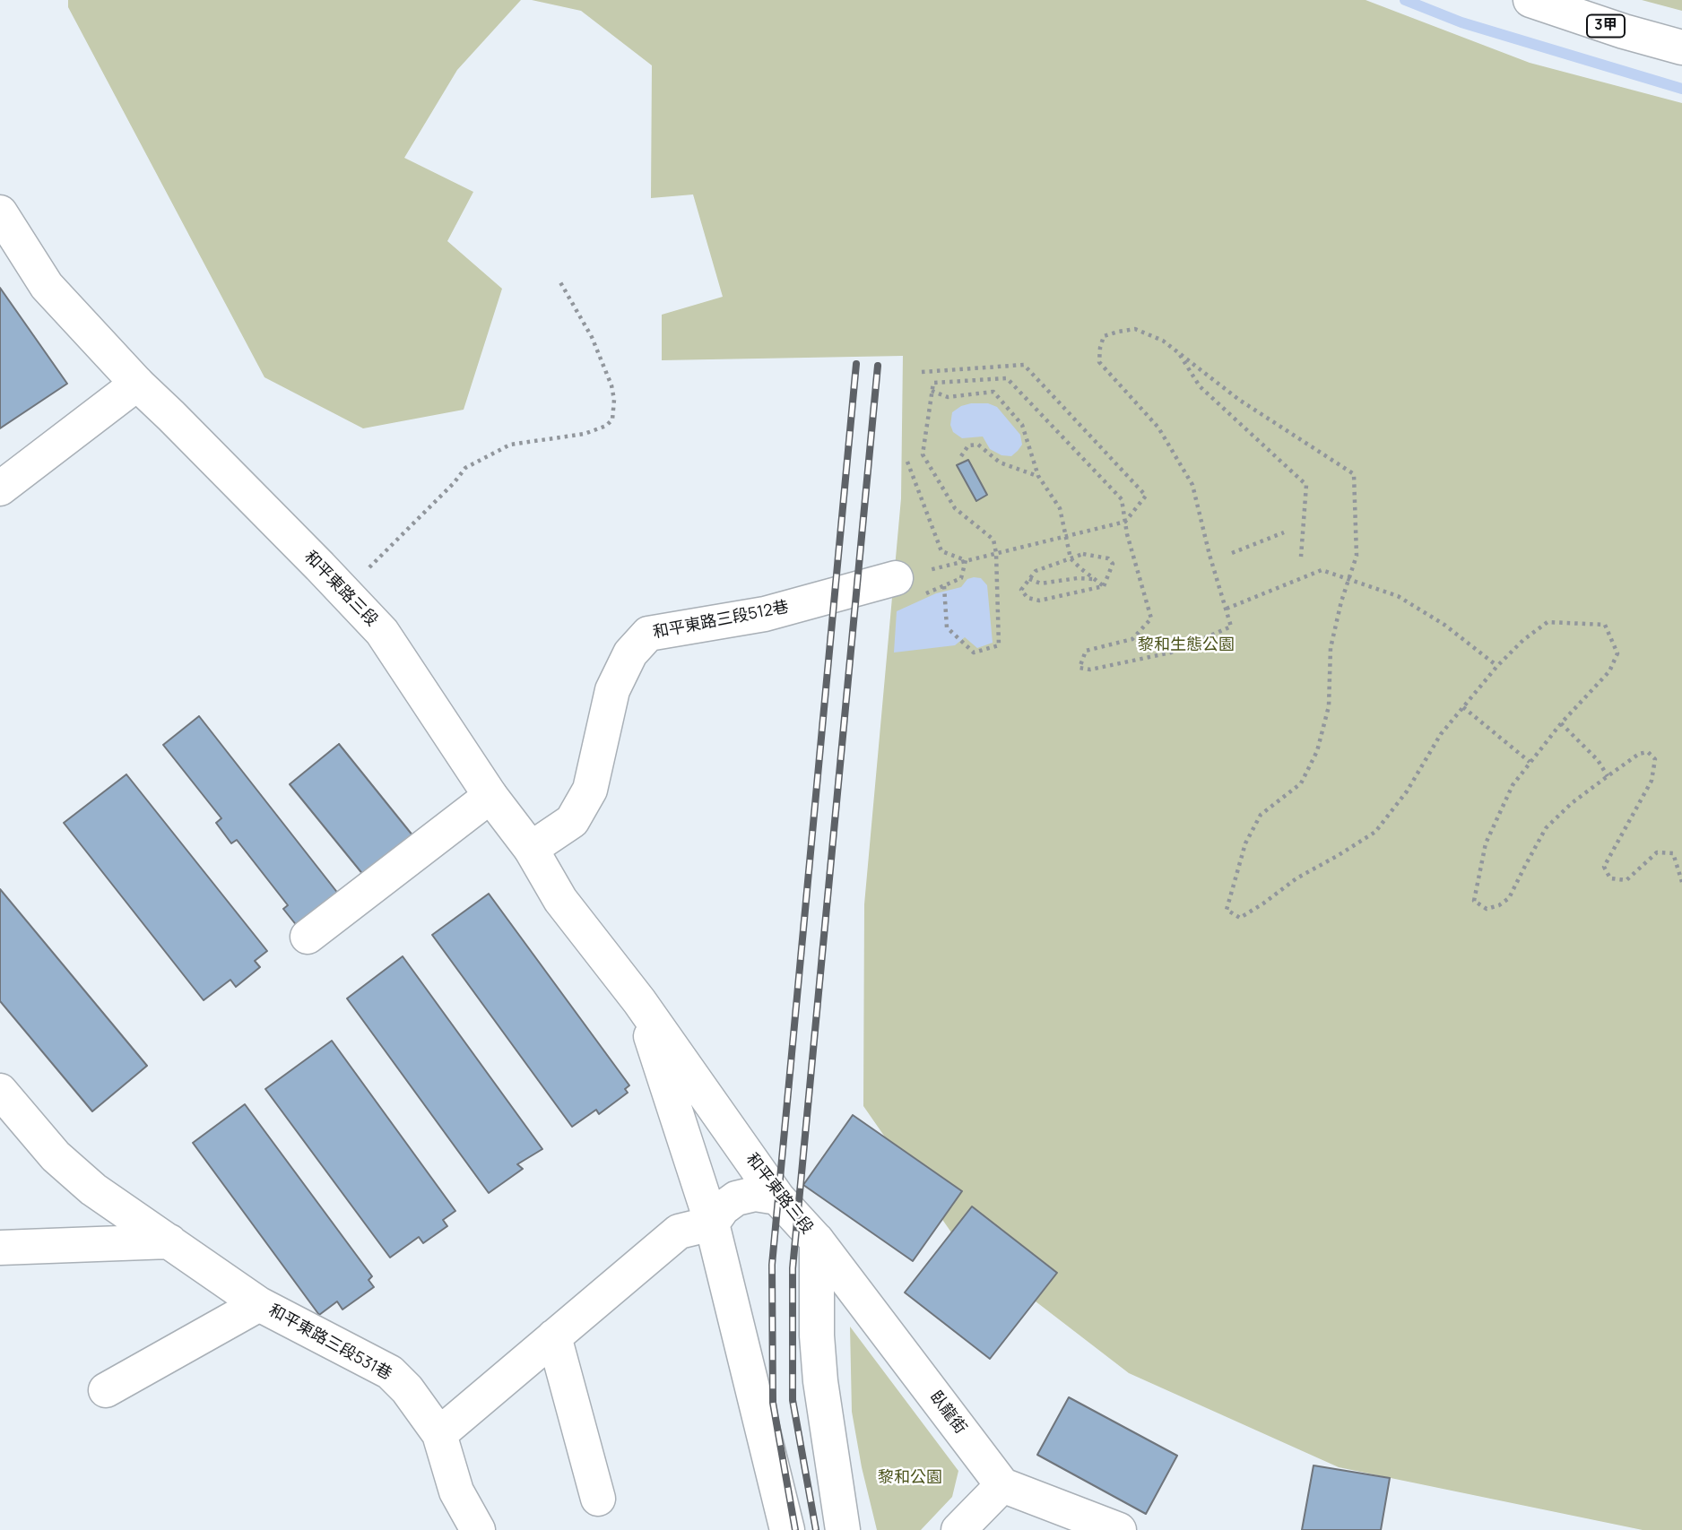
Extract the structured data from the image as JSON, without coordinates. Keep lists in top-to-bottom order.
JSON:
{
  "streets": {
    "main road": [
      "3甲",
      "和平東路三段",
      "和平東路三段512巷",
      "和平東路三段531巷",
      "臥龍街"
    ]
  },
  "crossings": [
    ["和平東路三段", "和平東路三段512巷"],
    ["和平東路三段", "臥龍街"]
  ],
  "parks": ["黎和生態公園", "黎和公園"]
}
